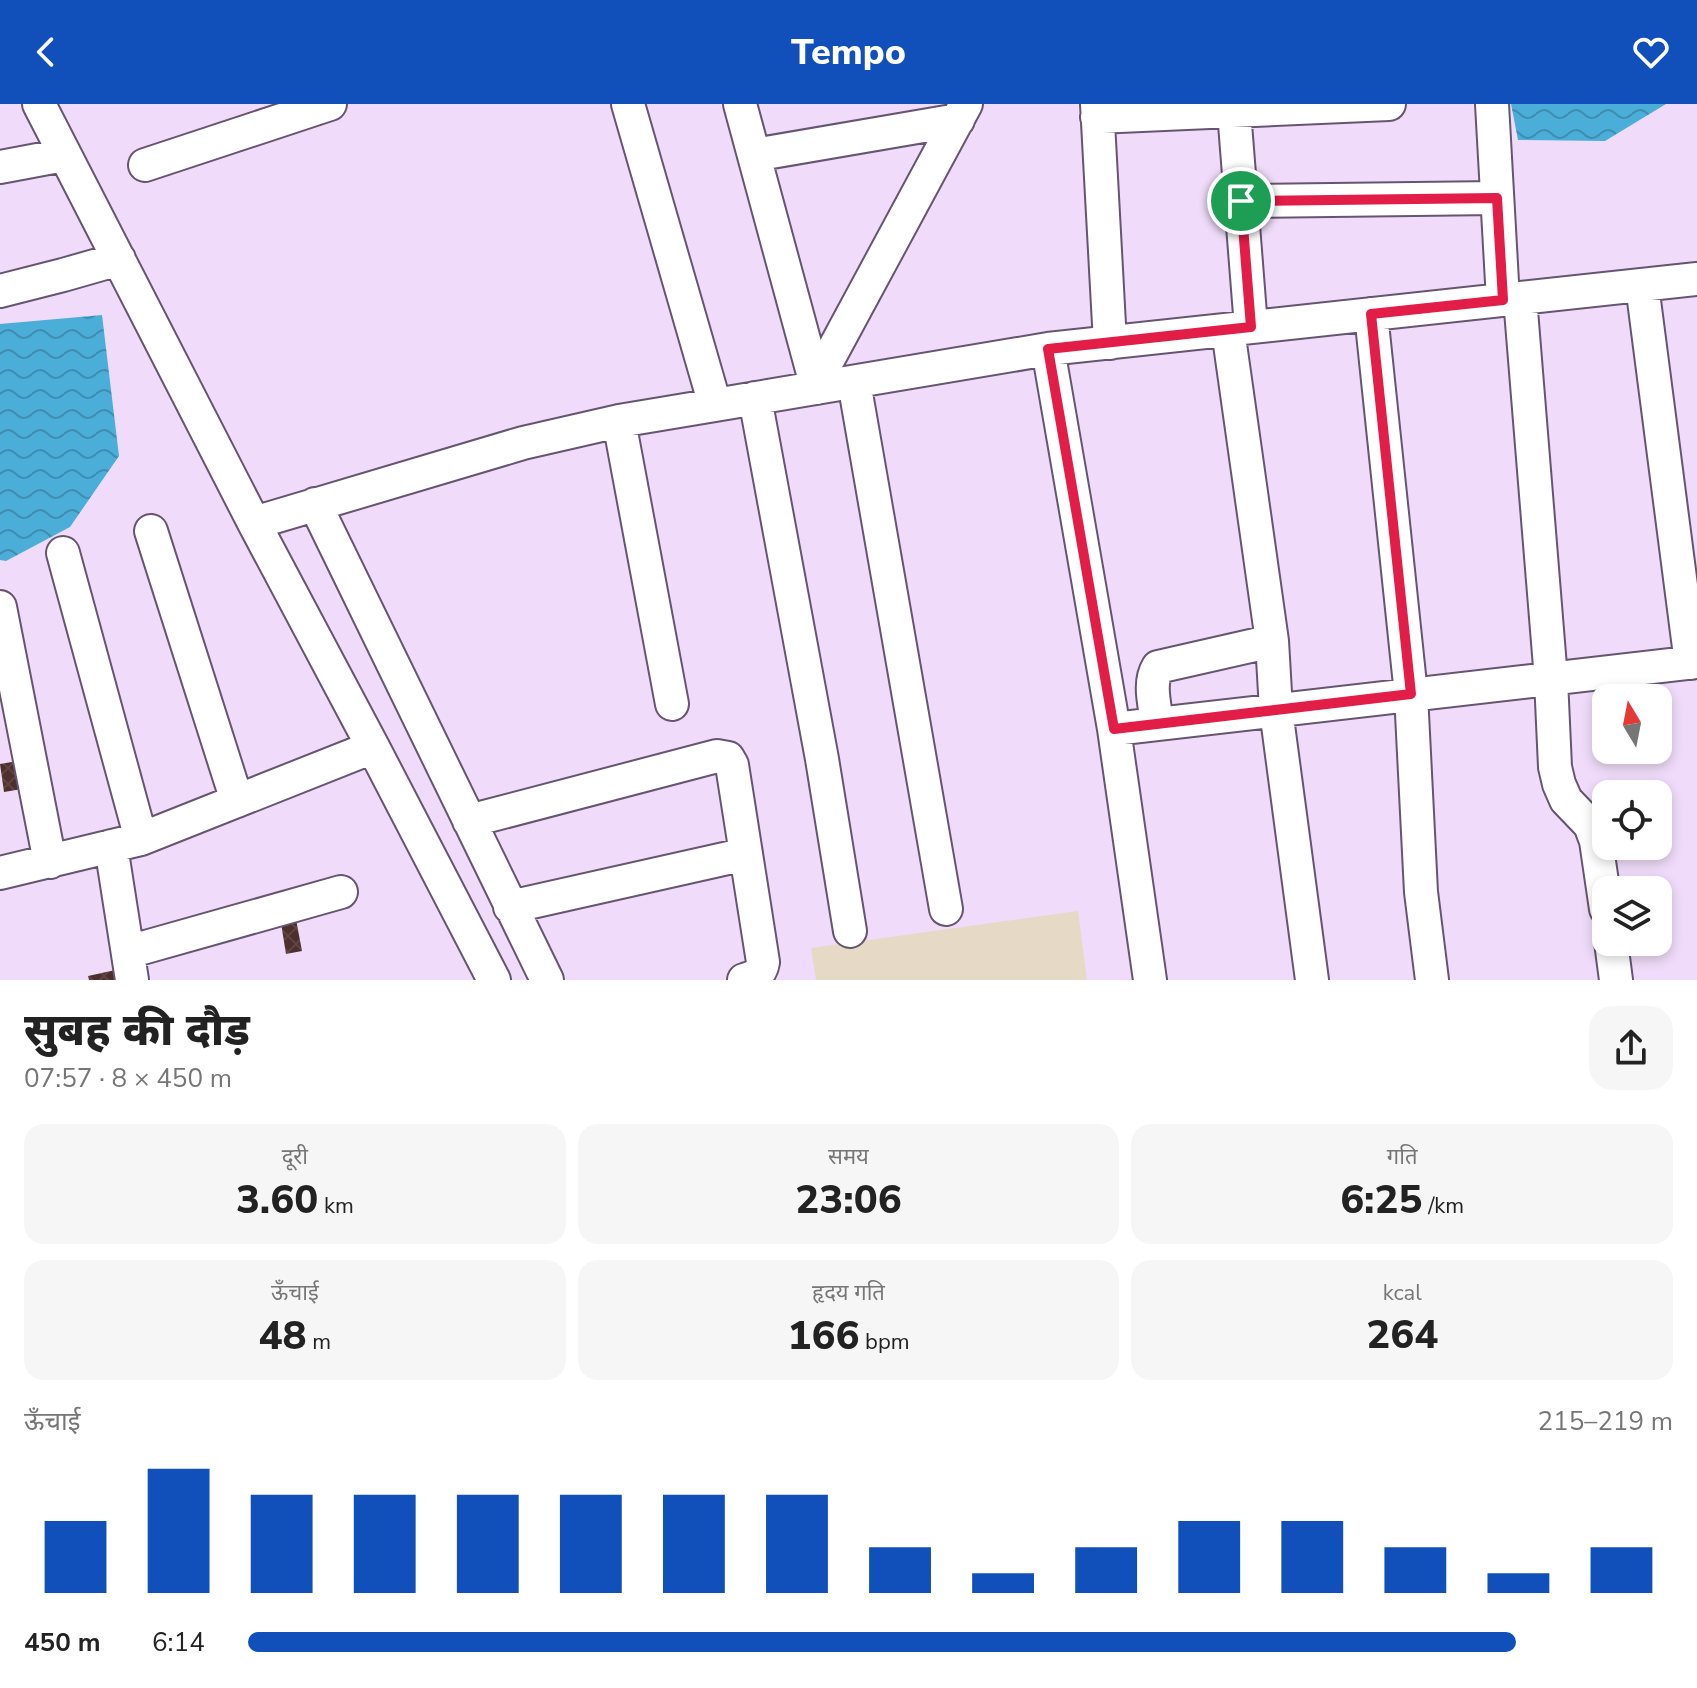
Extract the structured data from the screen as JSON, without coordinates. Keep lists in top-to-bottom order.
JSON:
{
  "north": "top",
  "page": {
    "header": "Tempo",
    "heading": ["सुबह की दौड़", "07:57 · 8 × 450 m"],
    "stats": [
      ["दूरी", "3.60 km"],
      ["समय", "23:06"],
      ["गति", "6:25 /km"],
      ["ऊँचाई", "48 m"],
      ["हृदय गति", "166 bpm"],
      ["kcal", "264"]
    ],
    "chart": ["ऊँचाई", "215–219 m"],
    "list": [
      {
        "name": "450 m",
        "note": "6:14"
      }
    ]
  }
}
